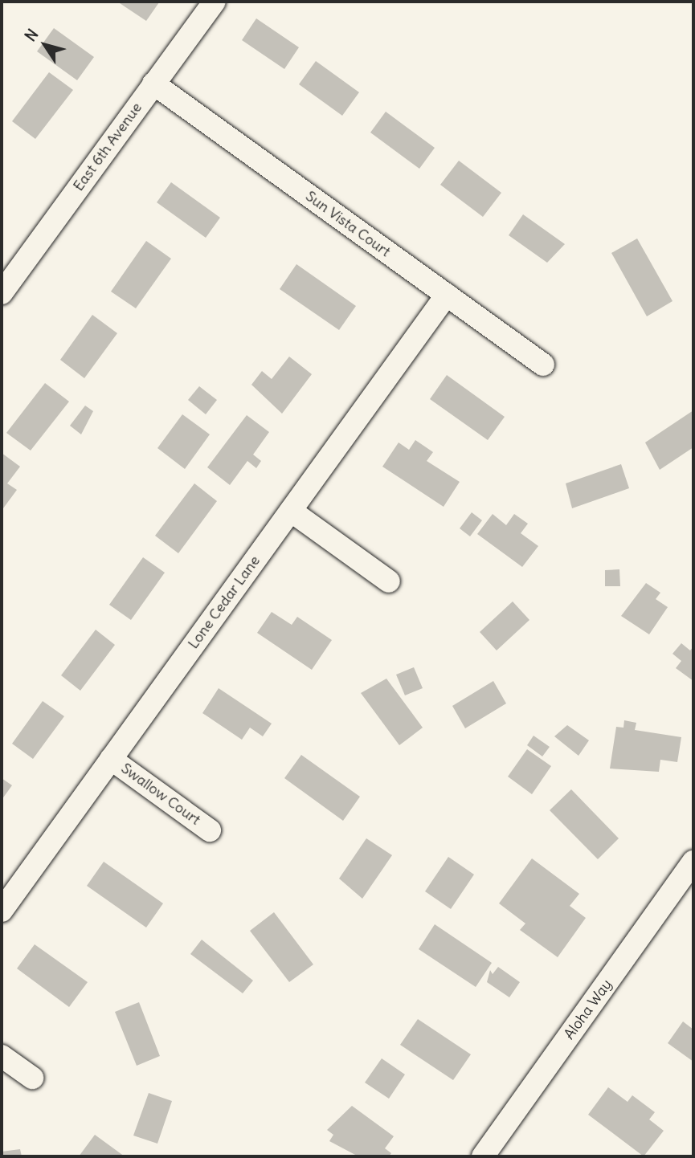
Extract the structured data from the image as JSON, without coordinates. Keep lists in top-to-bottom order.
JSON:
{
  "streets": {
    "street": [
      "East 6th Avenue",
      "Sun Vista Court",
      "Lone Cedar Lane",
      "Swallow Court",
      "Aloha Way"
    ]
  },
  "crossings": [
    ["East 6th Avenue", "Sun Vista Court"],
    ["Sun Vista Court", "Lone Cedar Lane"],
    ["Lone Cedar Lane", "Swallow Court"]
  ],
  "north": "top left"
}
